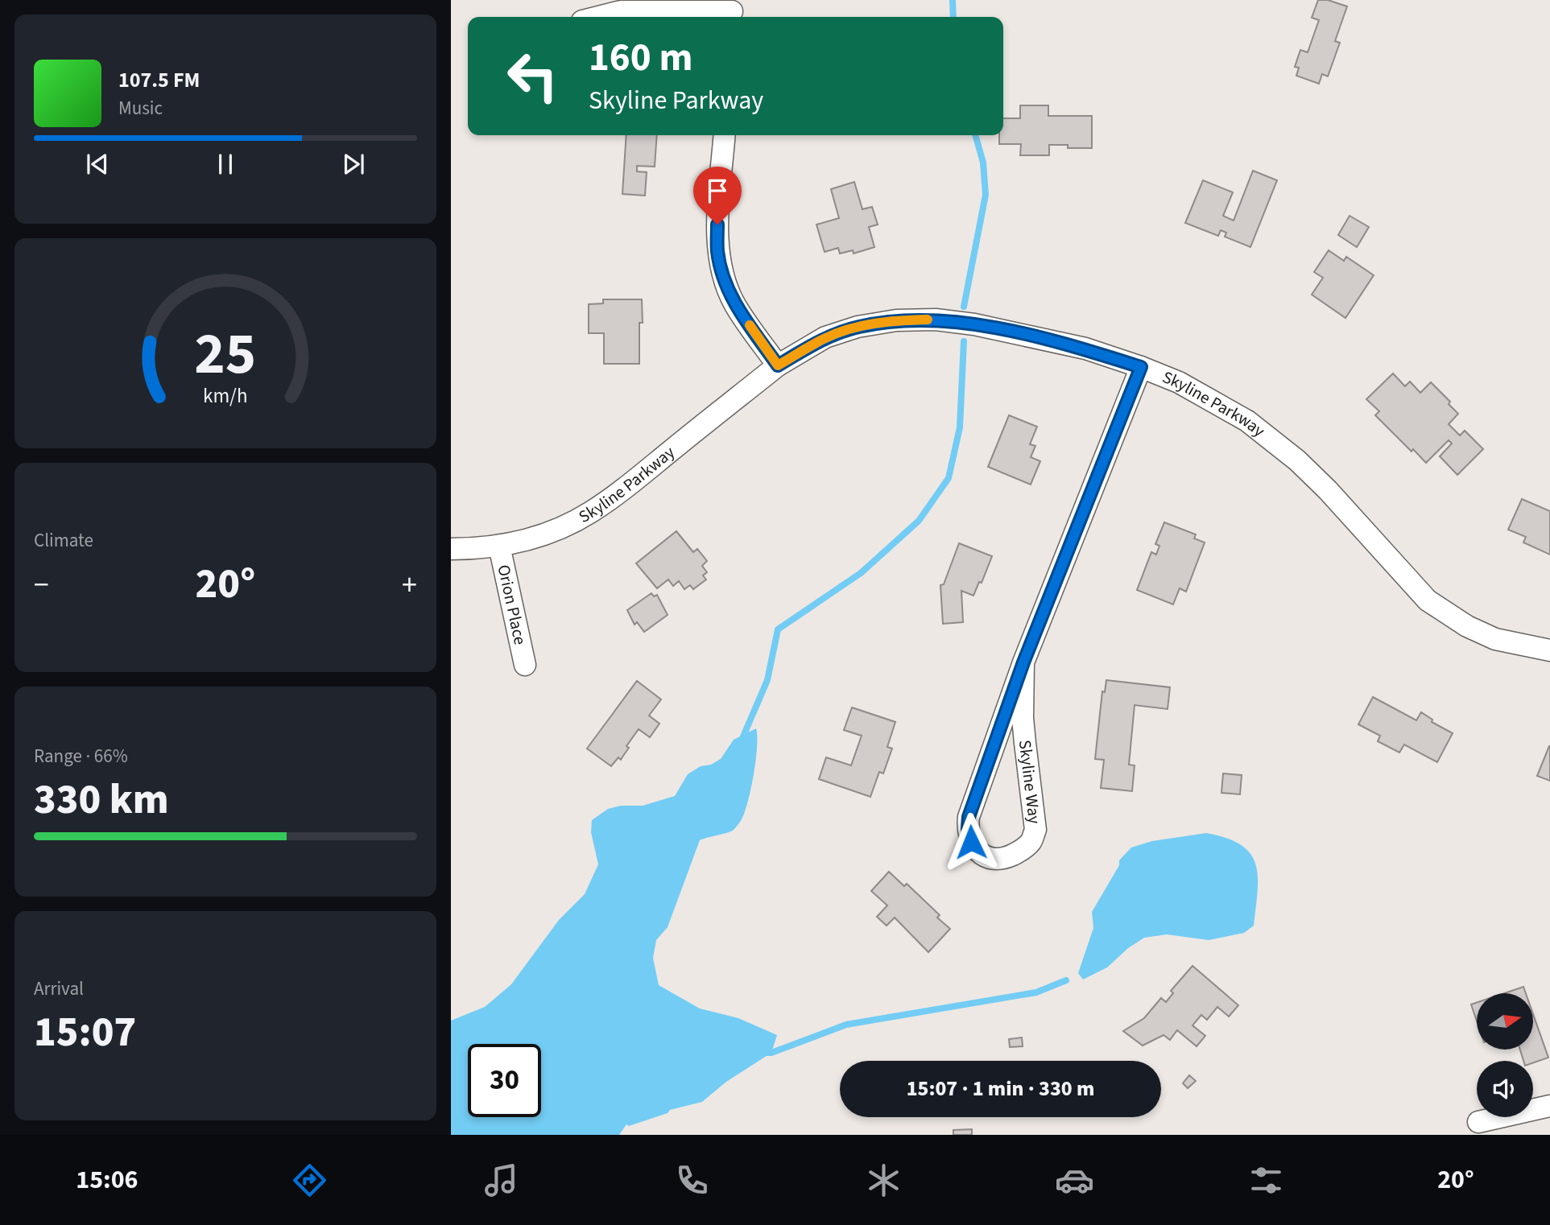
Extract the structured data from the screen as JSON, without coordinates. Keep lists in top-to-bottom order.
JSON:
{
  "streets": {
    "street": ["Skyline Parkway", "Orion Place", "Skyline Way"]
  },
  "crossings": [
    ["Skyline Parkway", "Orion Place"],
    ["Skyline Parkway", "Skyline Way"]
  ],
  "north": "right",
  "page": {
    "turn": ["160 m", "Skyline Parkway"],
    "song": ["107.5 FM", "Music"],
    "tile": [
      "Climate",
      ["Range · 66%", "330 km"],
      ["Arrival", "15:07"]
    ],
    "heat": ["−", "20°", "+"],
    "limit": "30",
    "trip": "15:07 · 1 min · 330 m",
    "tabs": ["15:06", "20°"],
    "gauge": ["25", "km/h"]
  }
}
